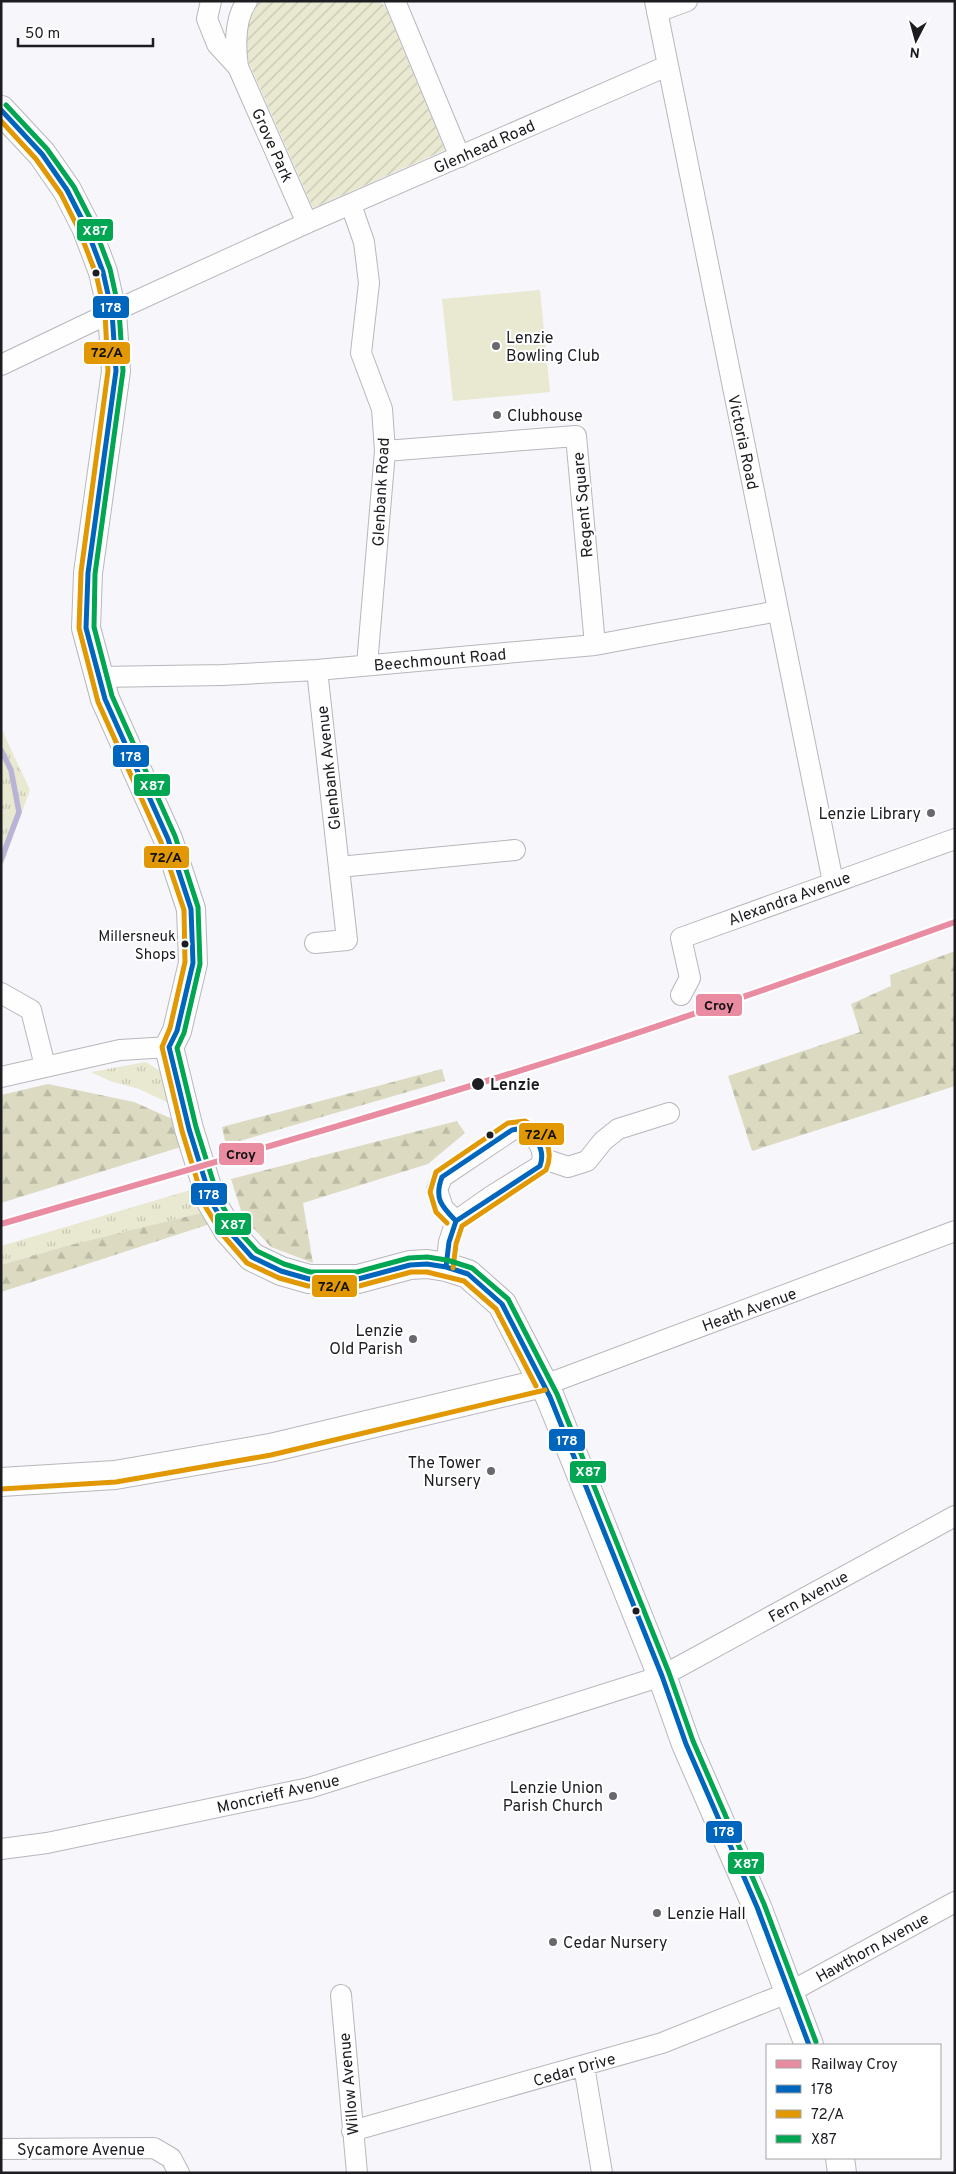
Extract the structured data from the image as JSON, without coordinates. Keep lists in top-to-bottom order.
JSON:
{
  "streets": {
    "street": [
      "Grove Park",
      "Glenhead Road",
      "Victoria Road",
      "Glenbank Road",
      "Regent Square",
      "Beechmount Road",
      "Glenbank Avenue",
      "Alexandra Avenue",
      "Heath Avenue",
      "Fern Avenue",
      "Moncrieff Avenue",
      "Hawthorn Avenue",
      "Cedar Drive",
      "Willow Avenue",
      "Sycamore Avenue"
    ]
  },
  "crossings": [
    ["Grove Park", "Glenhead Road"],
    ["Glenhead Road", "Victoria Road"],
    ["Glenhead Road", "Glenbank Road"],
    ["Victoria Road", "Beechmount Road"],
    ["Victoria Road", "Alexandra Avenue"],
    ["Glenbank Road", "Regent Square"],
    ["Glenbank Road", "Beechmount Road"],
    ["Regent Square", "Beechmount Road"],
    ["Beechmount Road", "Glenbank Avenue"],
    ["Fern Avenue", "Moncrieff Avenue"],
    ["Hawthorn Avenue", "Cedar Drive"],
    ["Cedar Drive", "Willow Avenue"]
  ],
  "places": [
    "Lenzie Bowling Club",
    "Clubhouse",
    "Lenzie Library",
    "Millersneuk Shops",
    "Lenzie",
    "Lenzie Old Parish",
    "The Tower Nursery",
    "Lenzie Union Parish Church",
    "Lenzie Hall",
    "Cedar Nursery"
  ],
  "lines": [
    "transit line X87",
    "transit line 178",
    "transit line 72/A",
    "rail line Croy"
  ],
  "legend": [
    "Railway Croy",
    "178",
    "72/A",
    "X87"
  ],
  "scale_bar": "50 m",
  "north": "bottom"
}
